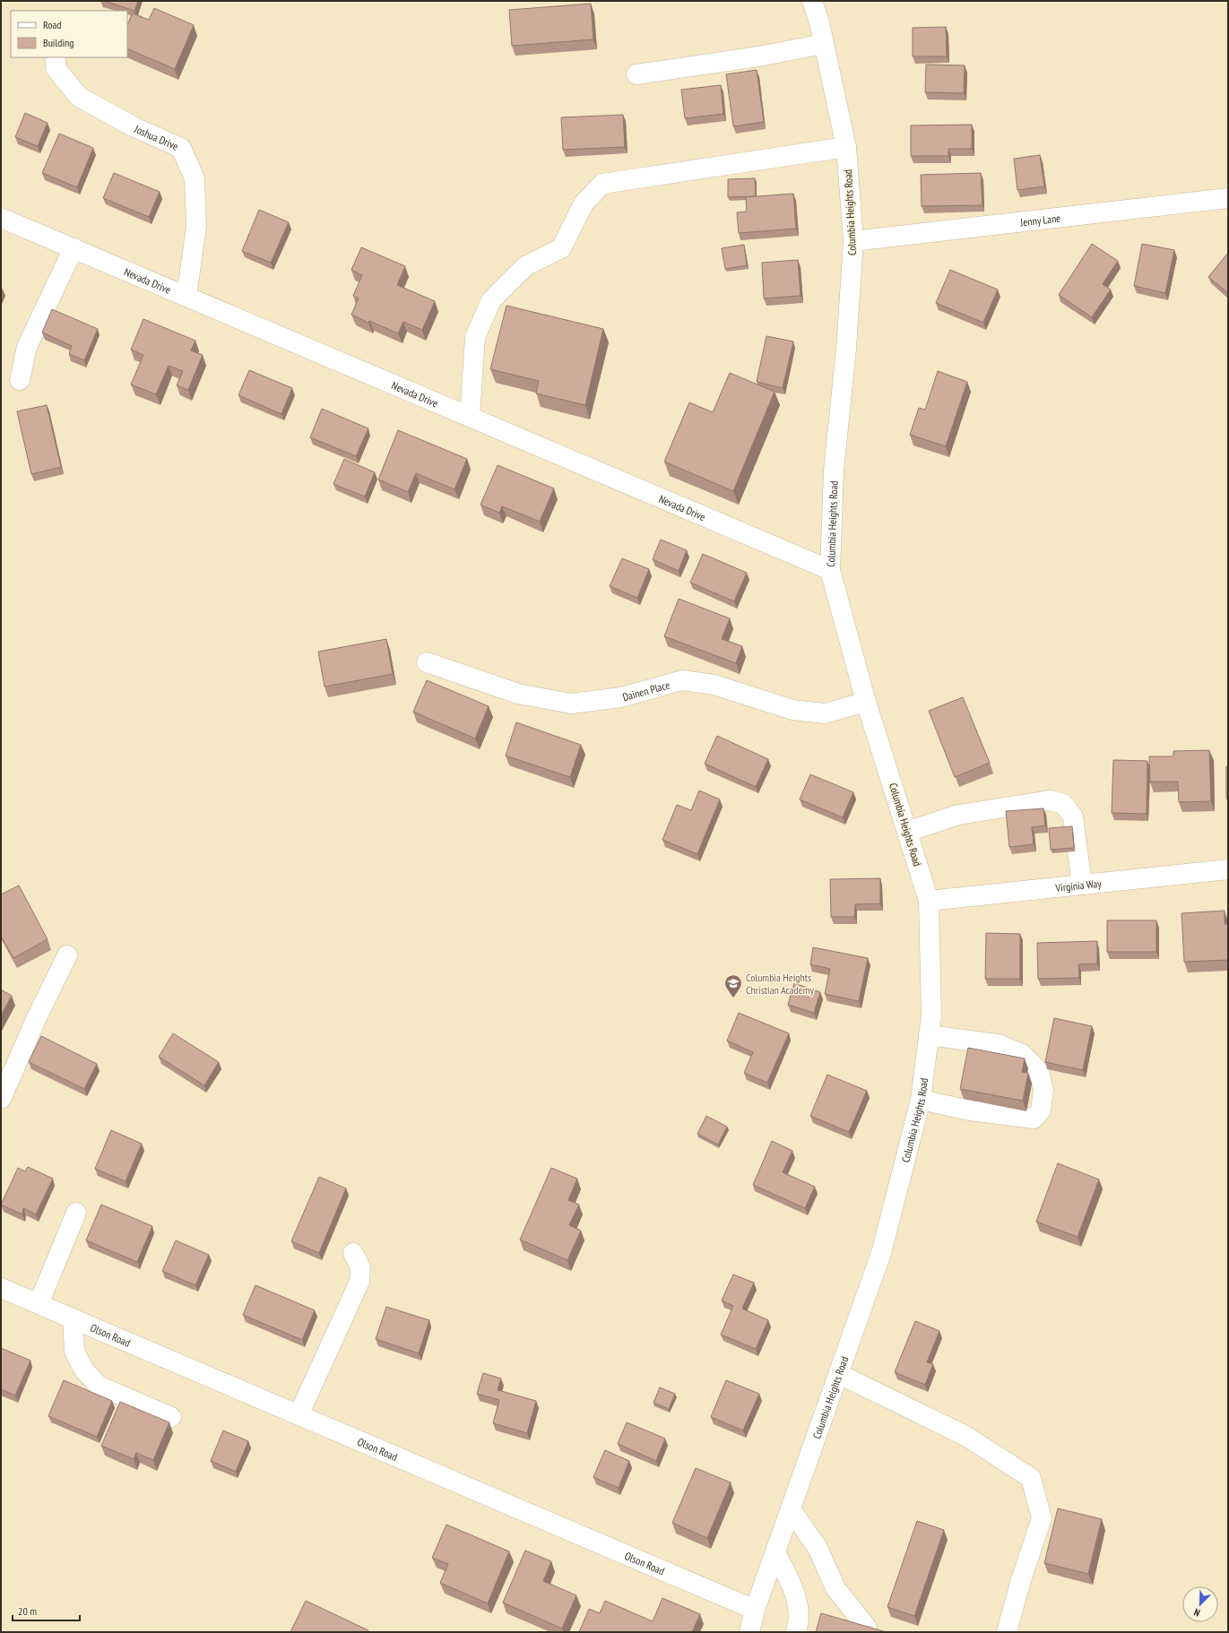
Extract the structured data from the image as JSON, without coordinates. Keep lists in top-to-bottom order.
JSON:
{
  "streets": {
    "street": [
      "Joshua Drive",
      "Columbia Heights Road",
      "Jenny Lane",
      "Nevada Drive",
      "Dainen Place",
      "Virginia Way",
      "Olson Road"
    ]
  },
  "crossings": [
    ["Joshua Drive", "Nevada Drive"],
    ["Columbia Heights Road", "Jenny Lane"],
    ["Columbia Heights Road", "Nevada Drive"],
    ["Columbia Heights Road", "Dainen Place"],
    ["Columbia Heights Road", "Virginia Way"],
    ["Columbia Heights Road", "Olson Road"]
  ],
  "places": {
    "school or university": ["Columbia Heights Christian Academy"]
  },
  "legend": ["Road", "Building"],
  "scale_bar": "20 m",
  "north": "bottom left"
}
